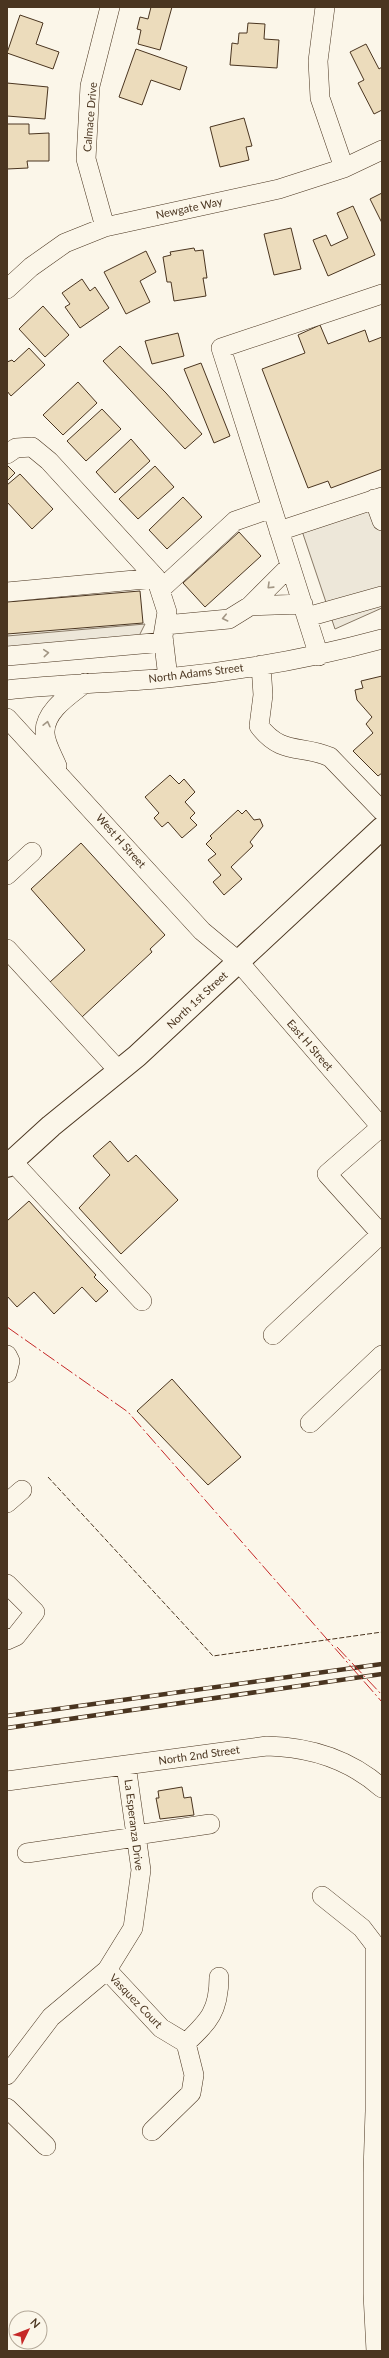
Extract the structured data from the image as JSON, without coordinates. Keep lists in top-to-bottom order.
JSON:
{
  "streets": {
    "main road": ["North 1st Street"],
    "street": [
      "Calmace Drive",
      "Newgate Way",
      "North Adams Street",
      "West H Street",
      "East H Street",
      "North 2nd Street",
      "La Esperanza Drive",
      "Vasquez Court"
    ]
  },
  "crossings": [
    ["Calmace Drive", "Newgate Way"],
    ["West H Street", "North 1st Street"],
    ["West H Street", "East H Street"],
    ["North 1st Street", "East H Street"],
    ["North 2nd Street", "La Esperanza Drive"],
    ["La Esperanza Drive", "Vasquez Court"]
  ],
  "north": "top right"
}
